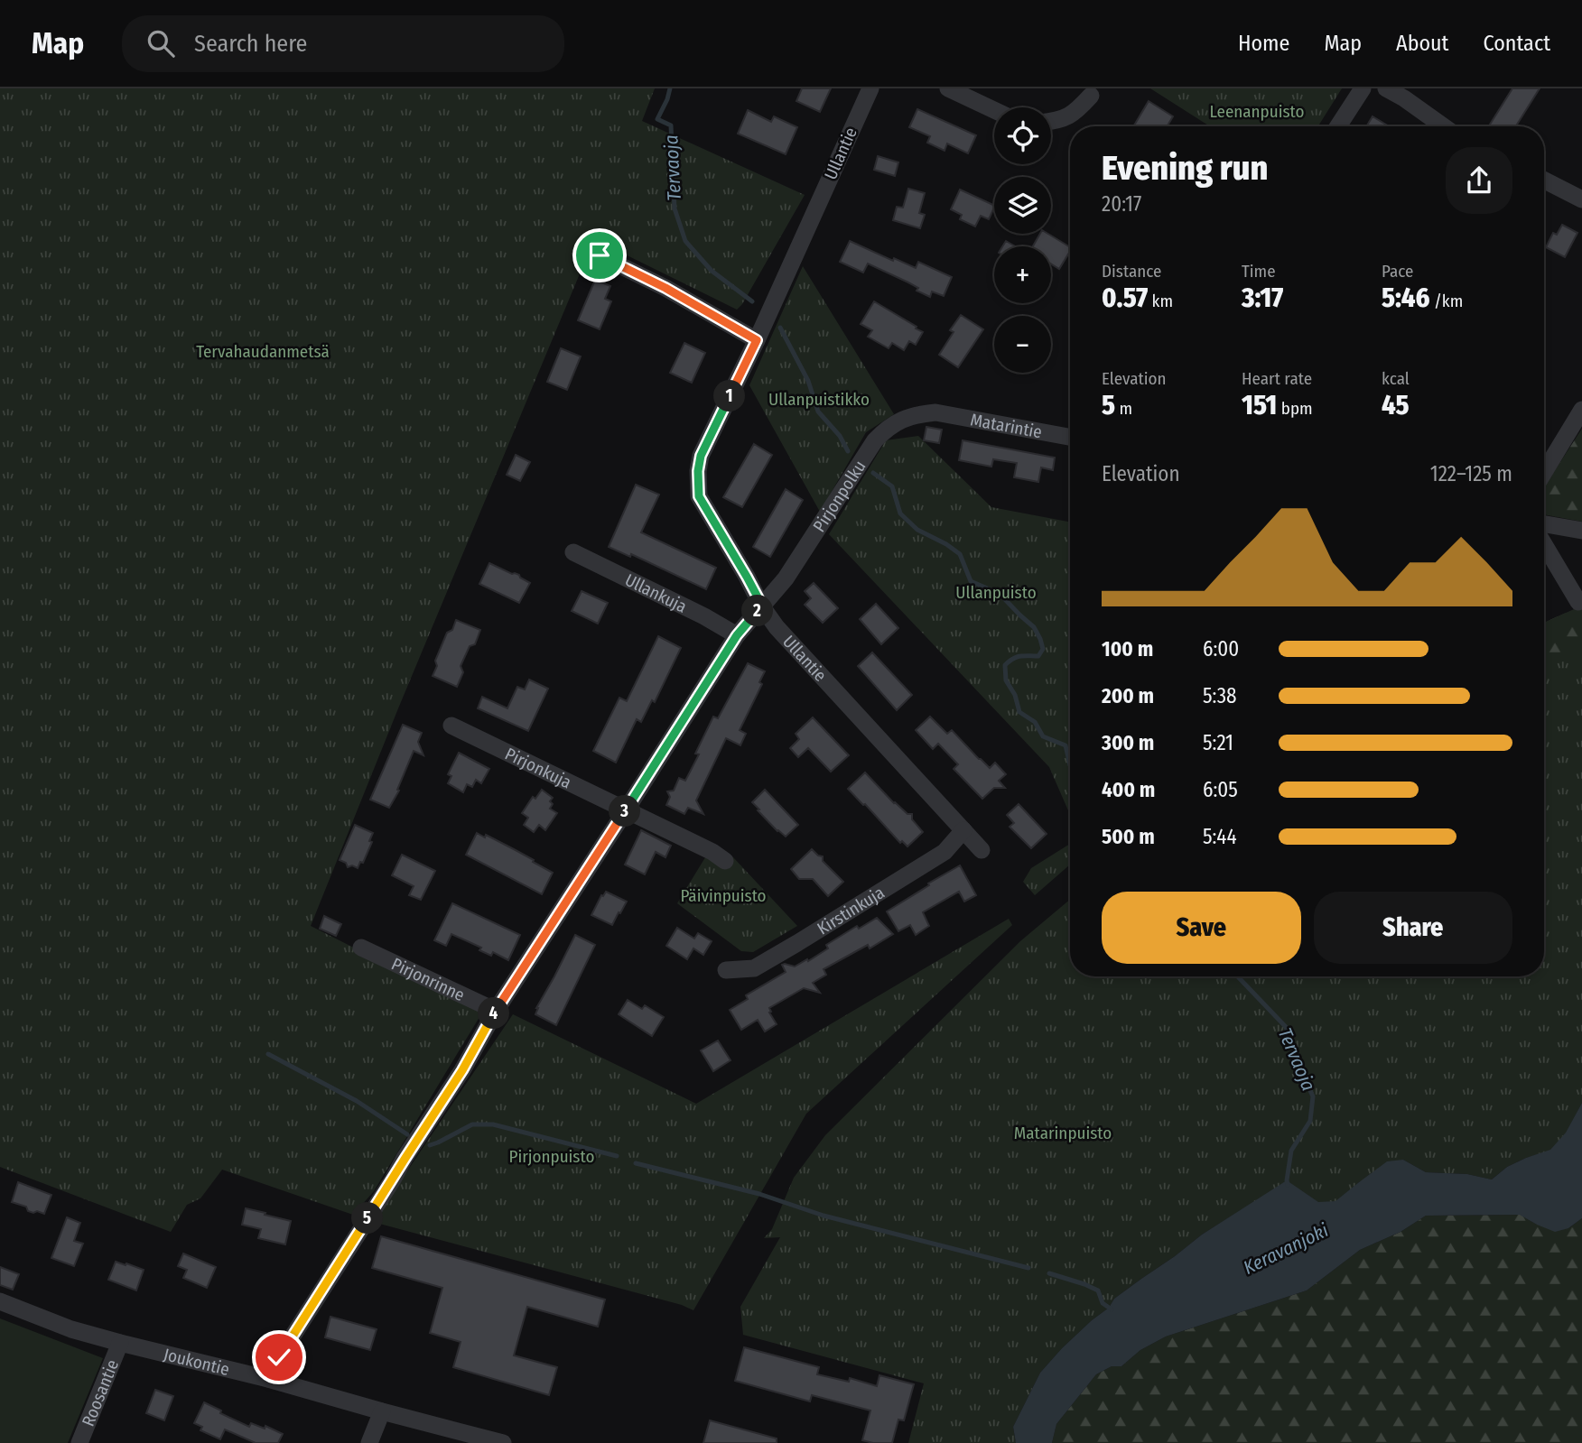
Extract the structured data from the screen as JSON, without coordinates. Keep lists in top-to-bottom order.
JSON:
{
  "streets": {
    "street": [
      "Ullantie",
      "Matarintie",
      "Pirjonpolku",
      "Ullankuja",
      "Pirjonkuja",
      "Kirstinkuja",
      "Pirjonrinne",
      "Joukontie",
      "Roosantie"
    ]
  },
  "crossings": [
    ["Ullantie", "Pirjonpolku"],
    ["Ullantie", "Kirstinkuja"],
    ["Matarintie", "Pirjonpolku"],
    ["Pirjonpolku", "Ullankuja"],
    ["Pirjonpolku", "Pirjonkuja"],
    ["Pirjonpolku", "Pirjonrinne"],
    ["Pirjonpolku", "Joukontie"],
    ["Joukontie", "Roosantie"]
  ],
  "water": ["Tervaoja", "Keravanjoki"],
  "parks": [
    "Leenanpuisto",
    "Tervahaudanmetsä",
    "Ullanpuistikko",
    "Ullanpuisto",
    "Päivinpuisto",
    "Matarinpuisto",
    "Pirjonpuisto"
  ],
  "page": {
    "header": "Map",
    "search": "Search here",
    "nav": [
      "Home",
      "Map",
      "About",
      "Contact"
    ],
    "map_buttons": ["+", "−"],
    "heading": ["Evening run", "20:17"],
    "stats": [
      ["Distance", "0.57 km"],
      ["Time", "3:17"],
      ["Pace", "5:46 /km"],
      ["Elevation", "5 m"],
      ["Heart rate", "151 bpm"],
      ["kcal", "45"]
    ],
    "pins": [
      "1",
      "2",
      "3",
      "4",
      "5"
    ],
    "chart": ["Elevation", "122–125 m"],
    "list": [
      {
        "name": "100 m",
        "note": "6:00"
      },
      {
        "name": "200 m",
        "note": "5:38"
      },
      {
        "name": "300 m",
        "note": "5:21"
      },
      {
        "name": "400 m",
        "note": "6:05"
      },
      {
        "name": "500 m",
        "note": "5:44"
      }
    ],
    "buttons": ["Save", "Share"]
  }
}
